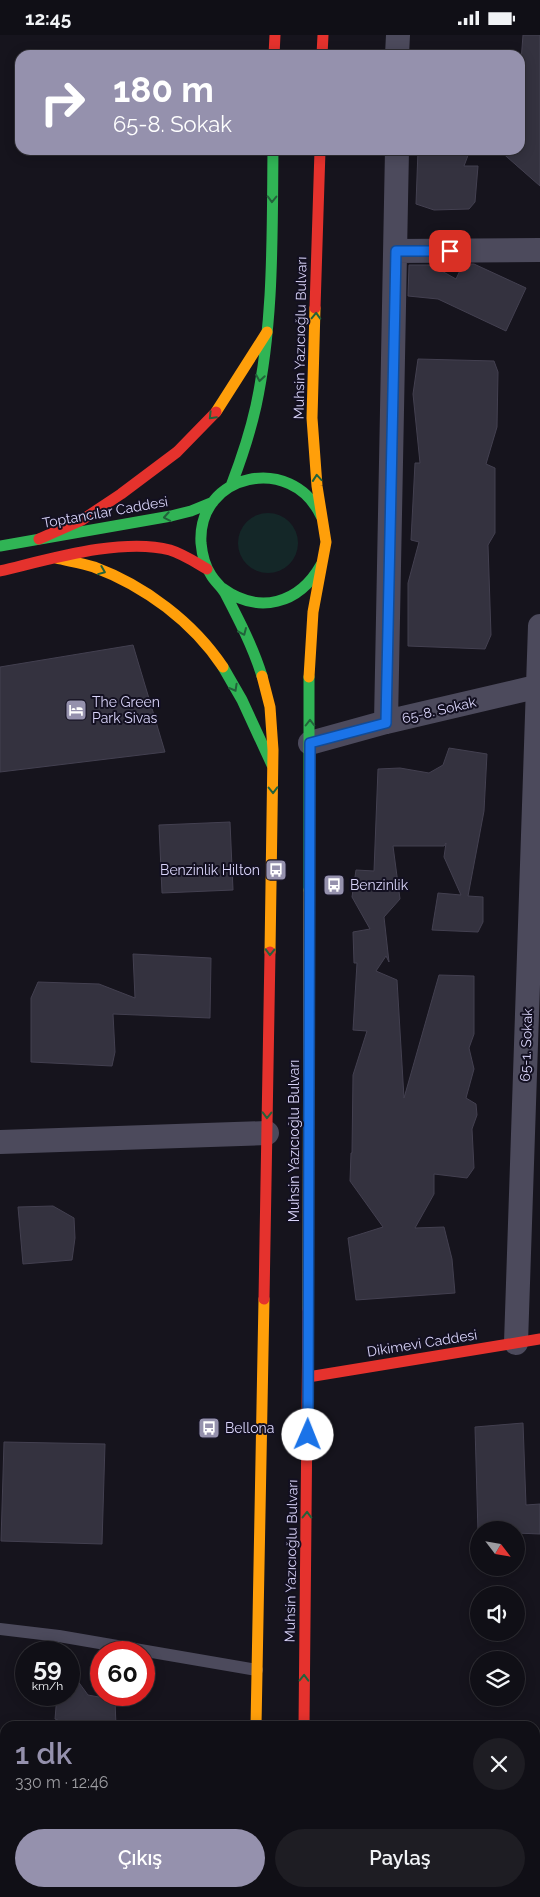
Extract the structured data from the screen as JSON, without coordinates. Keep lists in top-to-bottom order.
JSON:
{
  "streets": {
    "main road": ["Muhsin Yazıcıoğlu Bulvarı", "Toptancılar Caddesi", "Dikimevi Caddesi"],
    "street": ["65-8. Sokak", "65-1. Sokak"]
  },
  "crossings": [
    ["Muhsin Yazıcıoğlu Bulvarı", "Toptancılar Caddesi"],
    ["Muhsin Yazıcıoğlu Bulvarı", "65-8. Sokak"],
    ["Muhsin Yazıcıoğlu Bulvarı", "Dikimevi Caddesi"],
    ["65-8. Sokak", "65-1. Sokak"],
    ["65-1. Sokak", "Dikimevi Caddesi"]
  ],
  "places": {
    "hotel": ["The Green Park Sivas"],
    "bus stop": ["Benzinlik Hilton", "Benzinlik", "Bellona"]
  },
  "north": "bottom right",
  "page": {
    "status": "12:45",
    "turn": ["180 m", "65-8. Sokak"],
    "speed": "59 km/h",
    "limit": "60",
    "heading": ["1 dk", "330 m · 12:46"],
    "buttons": ["Çıkış", "Paylaş"]
  }
}
